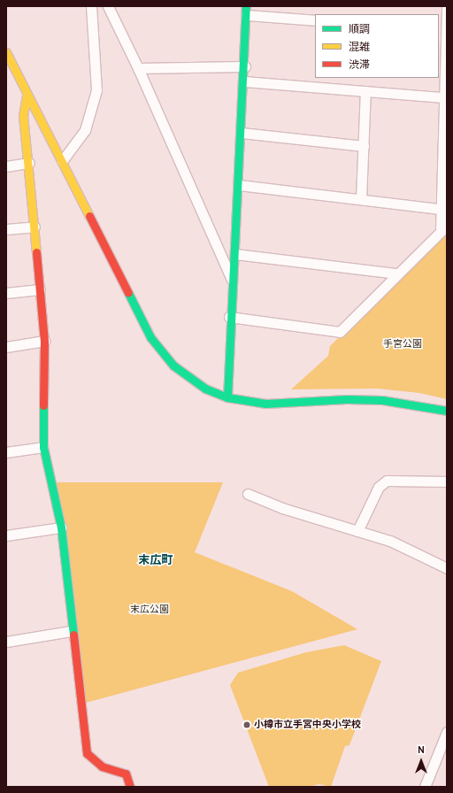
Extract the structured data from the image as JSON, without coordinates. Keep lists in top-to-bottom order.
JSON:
{
  "districts": ["末広町"],
  "parks": ["手宮公園", "末広公園"],
  "places": ["小樽市立手宮中央小学校"],
  "legend": ["順調", "混雑", "渋滞"],
  "north": "top"
}
